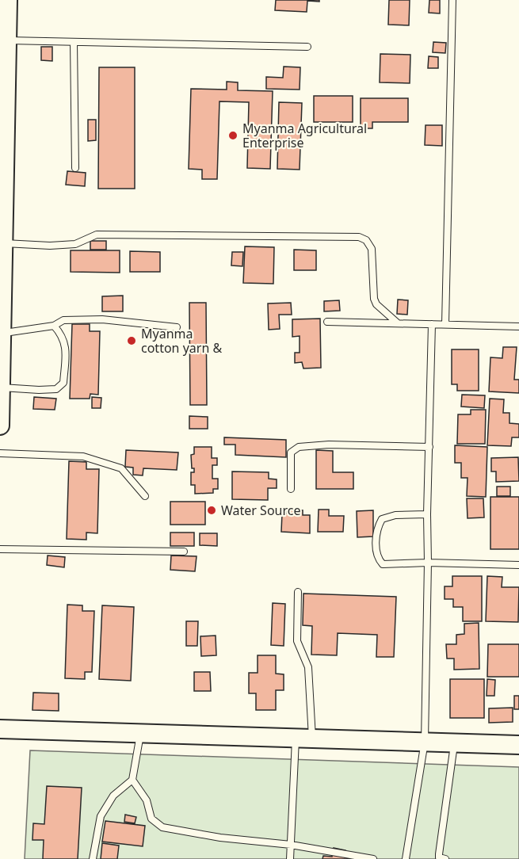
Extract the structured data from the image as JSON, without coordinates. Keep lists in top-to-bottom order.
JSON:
{
  "places": ["Myanma Agricultural Enterprise", "Myanma cotton yarn &", "Water Source"]
}
